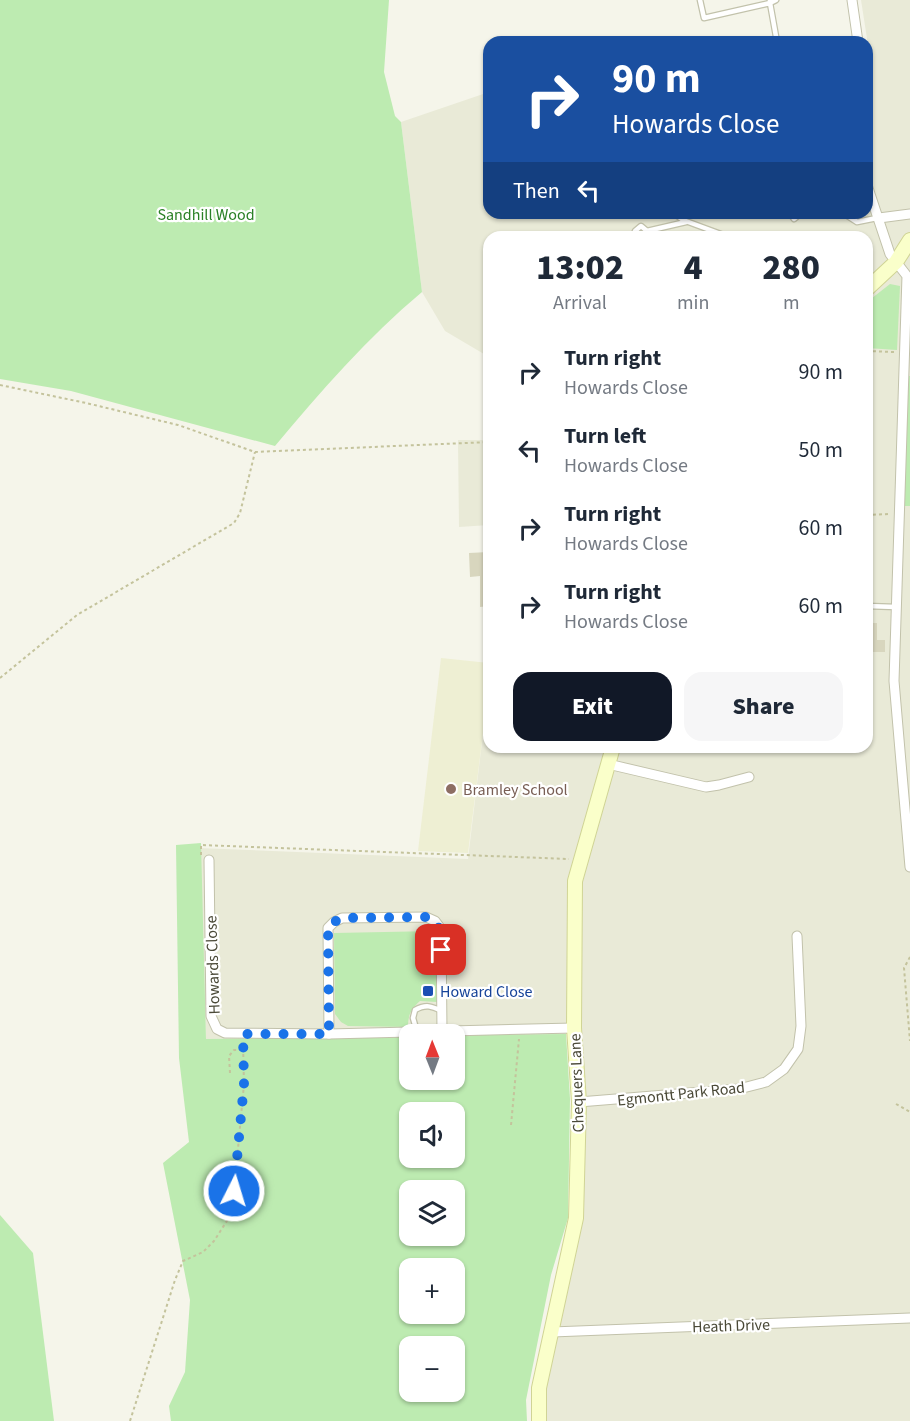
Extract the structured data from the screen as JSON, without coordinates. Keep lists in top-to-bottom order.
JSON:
{
  "streets": {
    "main road": ["Chequers Lane"],
    "street": ["Howards Close", "Egmontt Park Road", "Heath Drive"]
  },
  "crossings": [
    ["Howards Close", "Chequers Lane"],
    ["Chequers Lane", "Egmontt Park Road"],
    ["Chequers Lane", "Heath Drive"]
  ],
  "parks": ["Sandhill Wood"],
  "places": {
    "other": ["Bramley School"],
    "transit": ["Howard Close"]
  },
  "north": "top",
  "page": {
    "turn": ["90 m", "Howards Close"],
    "then": "Then",
    "eta": [
      "13:02",
      "Arrival",
      "4",
      "min",
      "280",
      "m"
    ],
    "list": [
      {
        "name": "Turn right",
        "note": "Howards Close",
        "value": "90 m"
      },
      {
        "name": "Turn left",
        "note": "Howards Close",
        "value": "50 m"
      },
      {
        "name": "Turn right",
        "note": "Howards Close",
        "value": "60 m"
      },
      {
        "name": "Turn right",
        "note": "Howards Close",
        "value": "60 m"
      }
    ],
    "buttons": ["Exit", "Share"],
    "map_buttons": ["+", "−"]
  }
}
